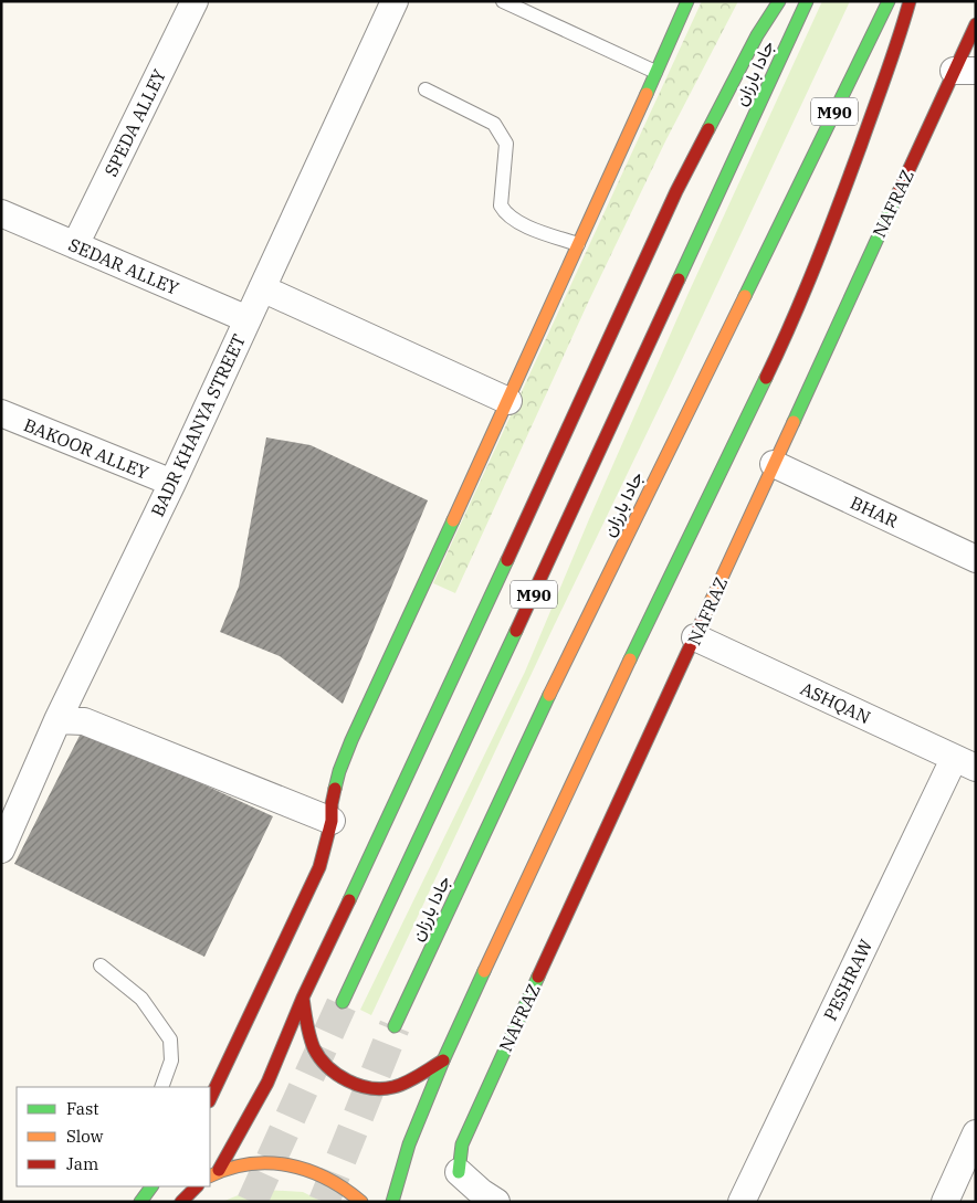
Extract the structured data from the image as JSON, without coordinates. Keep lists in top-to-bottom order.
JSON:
{
  "streets": {
    "main road": ["جادا بارزان", "M90", "NAFRAZ"],
    "street": [
      "SPEDA ALLEY",
      "SEDAR ALLEY",
      "BADR KHANYA STREET",
      "BAKOOR ALLEY",
      "BHAR",
      "ASHQAN",
      "PESHRAW"
    ]
  },
  "crossings": [
    ["SPEDA ALLEY", "SEDAR ALLEY"],
    ["NAFRAZ", "BHAR"],
    ["NAFRAZ", "ASHQAN"],
    ["SEDAR ALLEY", "BADR KHANYA STREET"],
    ["BADR KHANYA STREET", "BAKOOR ALLEY"],
    ["ASHQAN", "PESHRAW"]
  ],
  "legend": ["Fast", "Slow", "Jam"]
}
